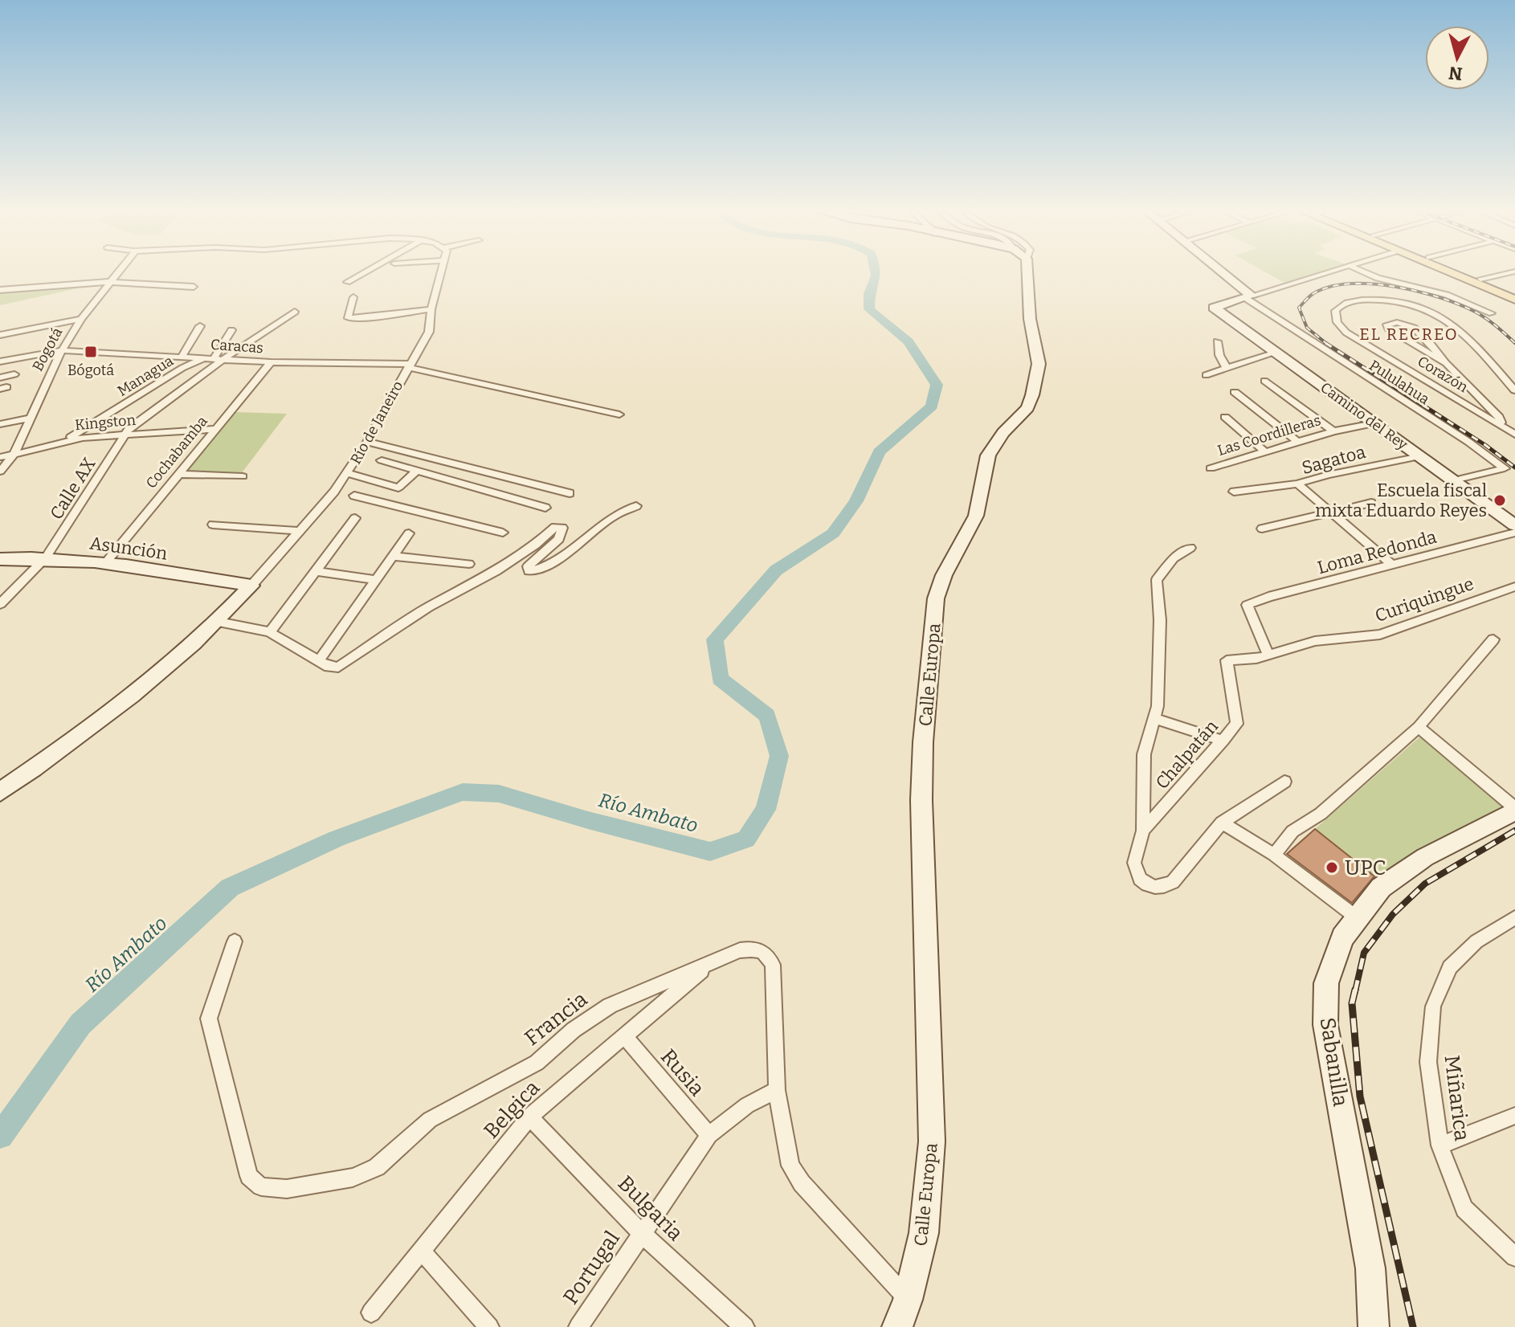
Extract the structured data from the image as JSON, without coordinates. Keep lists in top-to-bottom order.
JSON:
{
  "streets": {
    "street": [
      "Caracas",
      "Bogotá",
      "Corazón",
      "Managua",
      "Pululahua",
      "Camino del Rey",
      "Kingston",
      "Río de Janeiro",
      "Las Coordilleras",
      "Cochabamba",
      "Sagatoa",
      "Calle AX",
      "Asunción",
      "Loma Redonda",
      "Curiquingue",
      "Calle Europa",
      "Chalpatán",
      "Francia",
      "Sabanilla",
      "Rusia",
      "Miñarica",
      "Belgica",
      "Bulgaria",
      "Portugal"
    ]
  },
  "crossings": [
    ["Caracas", "Bogotá"],
    ["Caracas", "Managua"],
    ["Caracas", "Río de Janeiro"],
    ["Caracas", "Cochabamba"],
    ["Caracas", "Calle AX"],
    ["Bogotá", "Kingston"],
    ["Managua", "Kingston"],
    ["Pululahua", "Camino del Rey"],
    ["Camino del Rey", "Las Coordilleras"],
    ["Camino del Rey", "Sagatoa"],
    ["Kingston", "Cochabamba"],
    ["Kingston", "Calle AX"],
    ["Río de Janeiro", "Asunción"],
    ["Cochabamba", "Asunción"],
    ["Sagatoa", "Loma Redonda"],
    ["Calle AX", "Asunción"],
    ["Loma Redonda", "Curiquingue"],
    ["Loma Redonda", "Chalpatán"],
    ["Curiquingue", "Chalpatán"],
    ["Calle Europa", "Francia"],
    ["Francia", "Belgica"],
    ["Francia", "Portugal"],
    ["Rusia", "Belgica"],
    ["Rusia", "Portugal"],
    ["Belgica", "Bulgaria"],
    ["Bulgaria", "Portugal"]
  ],
  "districts": ["EL RECREO"],
  "water": ["Río Ambato"],
  "places": {
    "transit": ["Bógotá"],
    "other": ["Escuela fiscal mixta Eduardo Reyes", "UPC"]
  },
  "north": "bottom"
}
